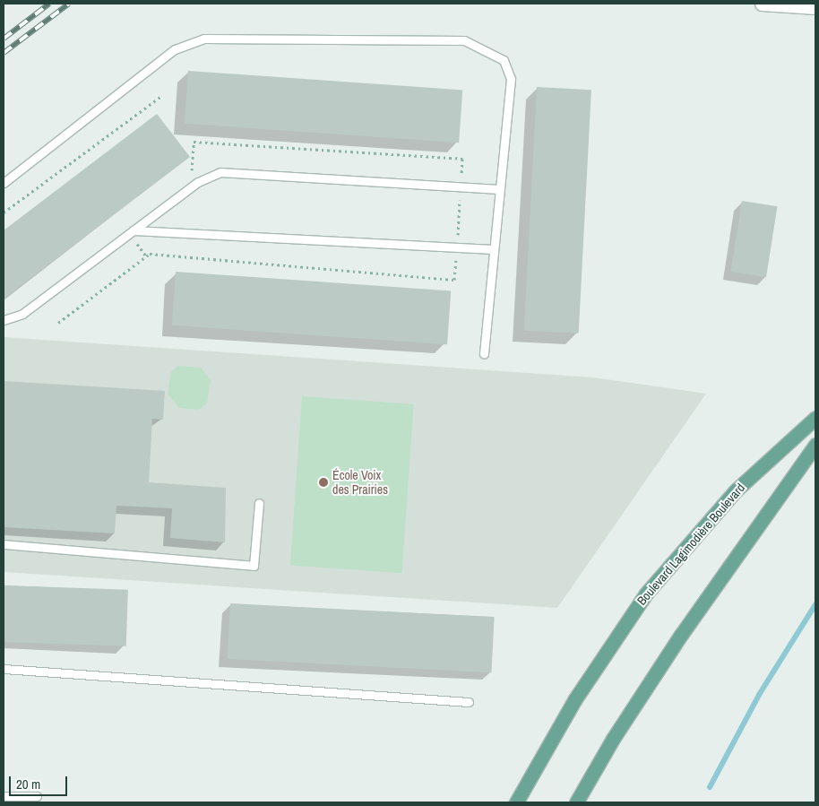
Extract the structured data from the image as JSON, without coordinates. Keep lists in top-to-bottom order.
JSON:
{
  "streets": {
    "main road": ["Boulevard Lagimodière Boulevard"]
  },
  "places": ["École Voix des Prairies"],
  "scale_bar": "20 m"
}
